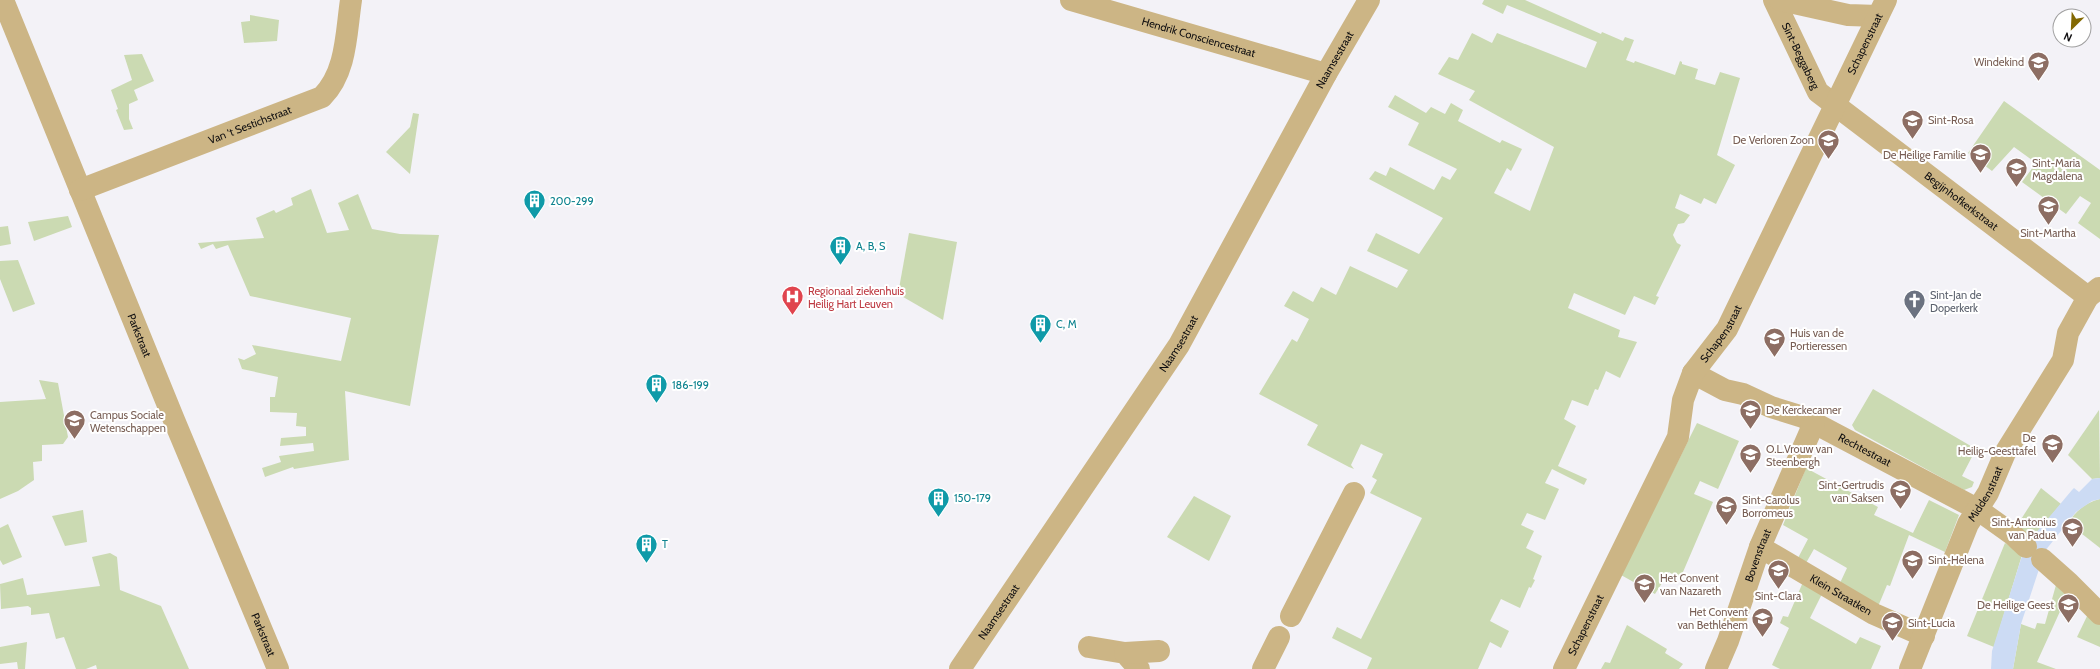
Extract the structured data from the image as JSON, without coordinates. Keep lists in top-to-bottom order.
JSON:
{
  "streets": {
    "street": [
      "Hendrik Consciencestraat",
      "Schapenstraat",
      "Sint-Beggaberg",
      "Naamsestraat",
      "Van 't Sestichstraat",
      "Begijnhofkerkstraat",
      "Parkstraat",
      "Rechtestraat",
      "Middenstraat",
      "Bovenstraat",
      "Klein Straatken"
    ]
  },
  "crossings": [
    ["Hendrik Consciencestraat", "Naamsestraat"],
    ["Schapenstraat", "Sint-Beggaberg"],
    ["Schapenstraat", "Begijnhofkerkstraat"],
    ["Schapenstraat", "Rechtestraat"],
    ["Sint-Beggaberg", "Begijnhofkerkstraat"],
    ["Van 't Sestichstraat", "Parkstraat"],
    ["Begijnhofkerkstraat", "Middenstraat"],
    ["Rechtestraat", "Middenstraat"],
    ["Rechtestraat", "Bovenstraat"],
    ["Middenstraat", "Klein Straatken"],
    ["Bovenstraat", "Klein Straatken"]
  ],
  "places": {
    "school or university": [
      "Windekind",
      "Sint-Rosa",
      "De Verloren Zoon",
      "De Heilige Familie",
      "Sint-Maria Magdalena",
      "Sint-Martha",
      "Huis van de Portieressen",
      "De Kerckecamer",
      "Campus Sociale Wetenschappen",
      "De Heilig-Geesttafel",
      "O.L.Vrouw van Steenbergh",
      "Sint-Gertrudis van Saksen",
      "Sint-Carolus Borromeus",
      "Sint-Antonius van Padua",
      "Sint-Helena",
      "Sint-Clara",
      "Het Convent van Nazareth",
      "De Heilige Geest",
      "Het Convent van Bethlehem",
      "Sint-Lucia"
    ],
    "building": [
      "200-299",
      "A, B, S",
      "C, M",
      "186-199",
      "150-179",
      "T"
    ],
    "hospital": ["Regionaal ziekenhuis Heilig Hart Leuven"],
    "church": ["Sint-Jan de Doperkerk"]
  },
  "north": "bottom left"
}
